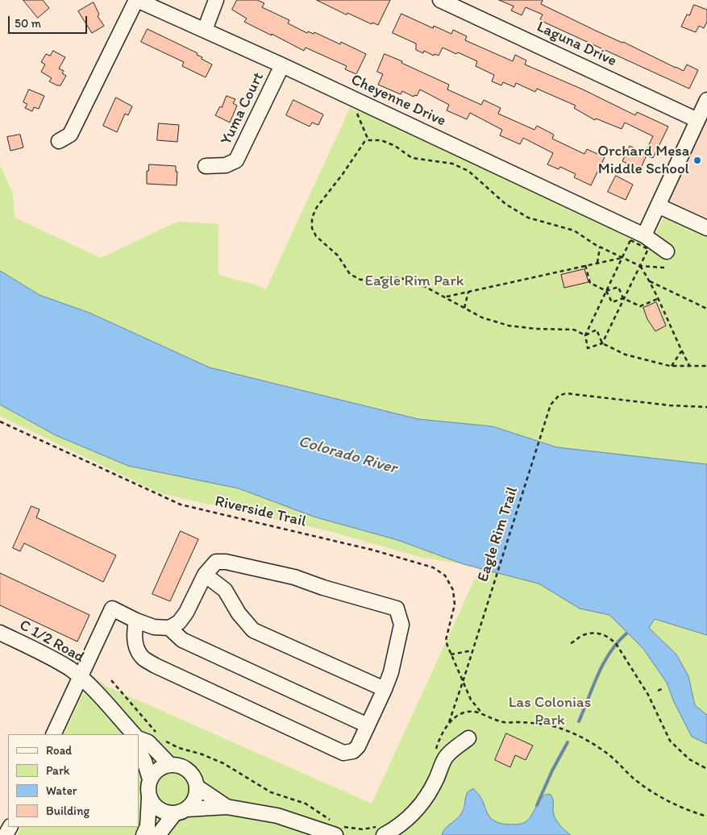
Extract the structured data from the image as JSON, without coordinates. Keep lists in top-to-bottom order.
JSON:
{
  "streets": {
    "street": [
      "Laguna Drive",
      "Cheyenne Drive",
      "Yuma Court",
      "C 1/2 Road"
    ],
    "path": ["Riverside Trail", "Eagle Rim Trail"]
  },
  "crossings": [
    ["Cheyenne Drive", "Yuma Court"],
    ["Riverside Trail", "Eagle Rim Trail"]
  ],
  "water": ["Colorado River"],
  "parks": ["Eagle Rim Park", "Las Colonias Park"],
  "places": ["Orchard Mesa Middle School"],
  "legend": [
    "Road",
    "Park",
    "Water",
    "Building"
  ],
  "scale_bar": "50 m"
}
